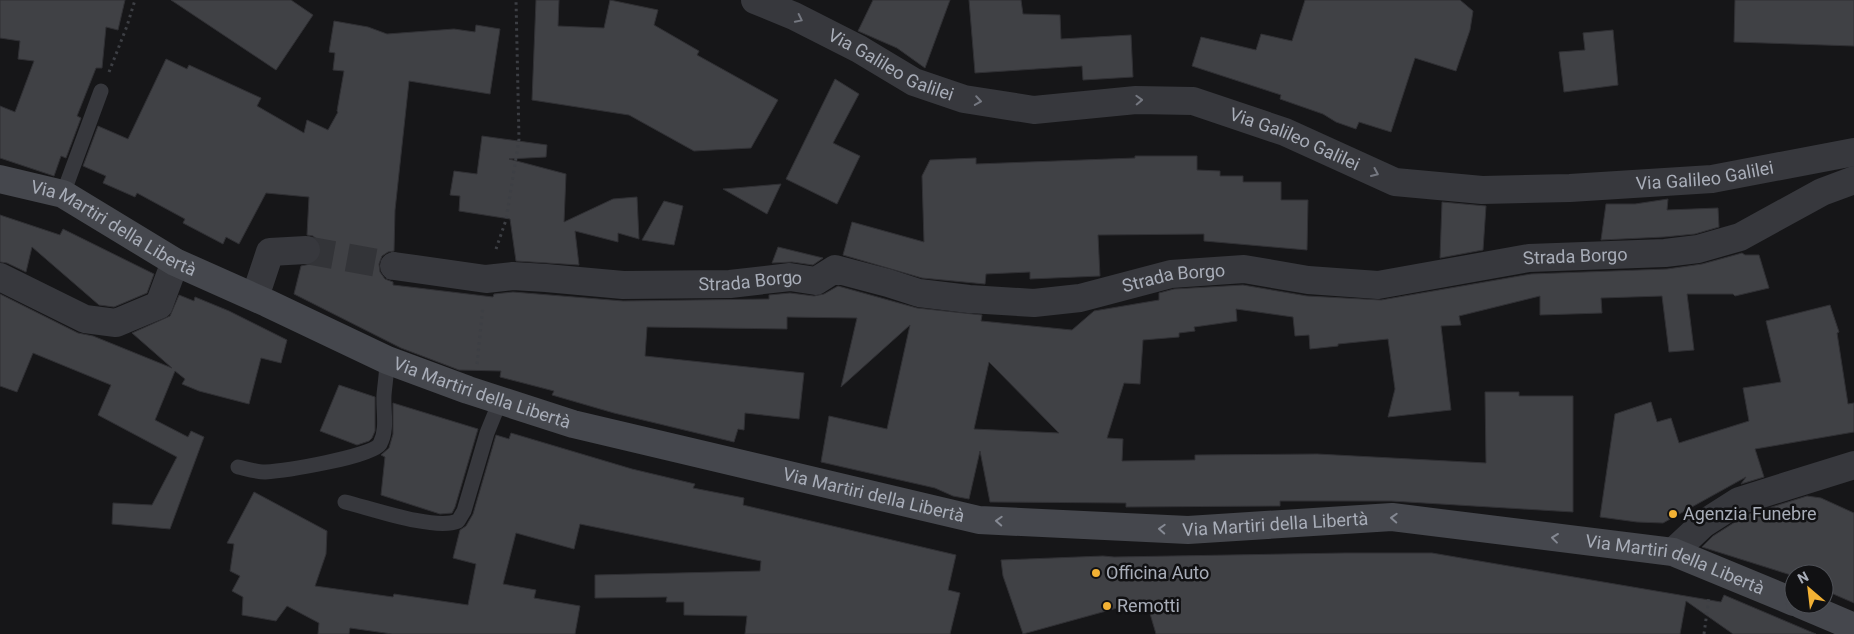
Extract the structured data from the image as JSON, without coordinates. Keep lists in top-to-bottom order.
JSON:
{
  "streets": {
    "main road": ["Via Martiri della Libertà"],
    "street": ["Via Galileo Galilei", "Strada Borgo"]
  },
  "one_way": ["Via Galileo Galilei", "Via Martiri della Libertà"],
  "places": ["Agenzia Funebre", "Officina Auto", "Remotti"],
  "north": "top left"
}
